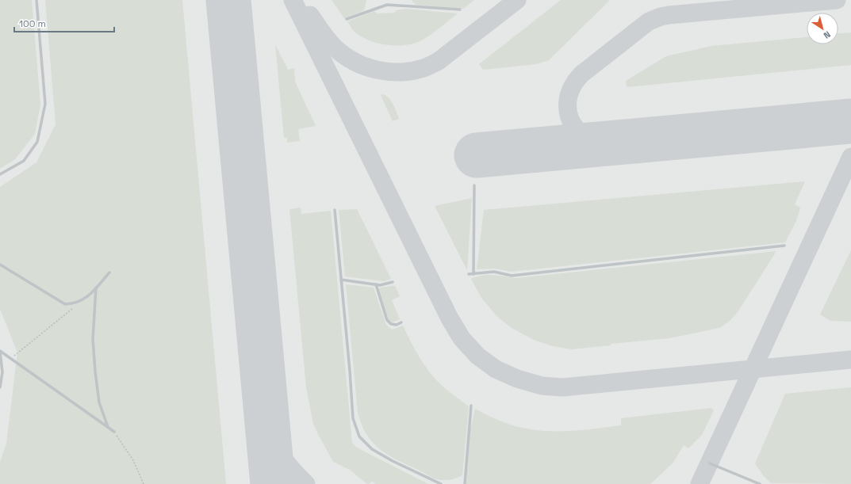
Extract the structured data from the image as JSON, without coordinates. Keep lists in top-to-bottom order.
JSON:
{
  "scale_bar": "100 m",
  "north": "bottom right"
}
